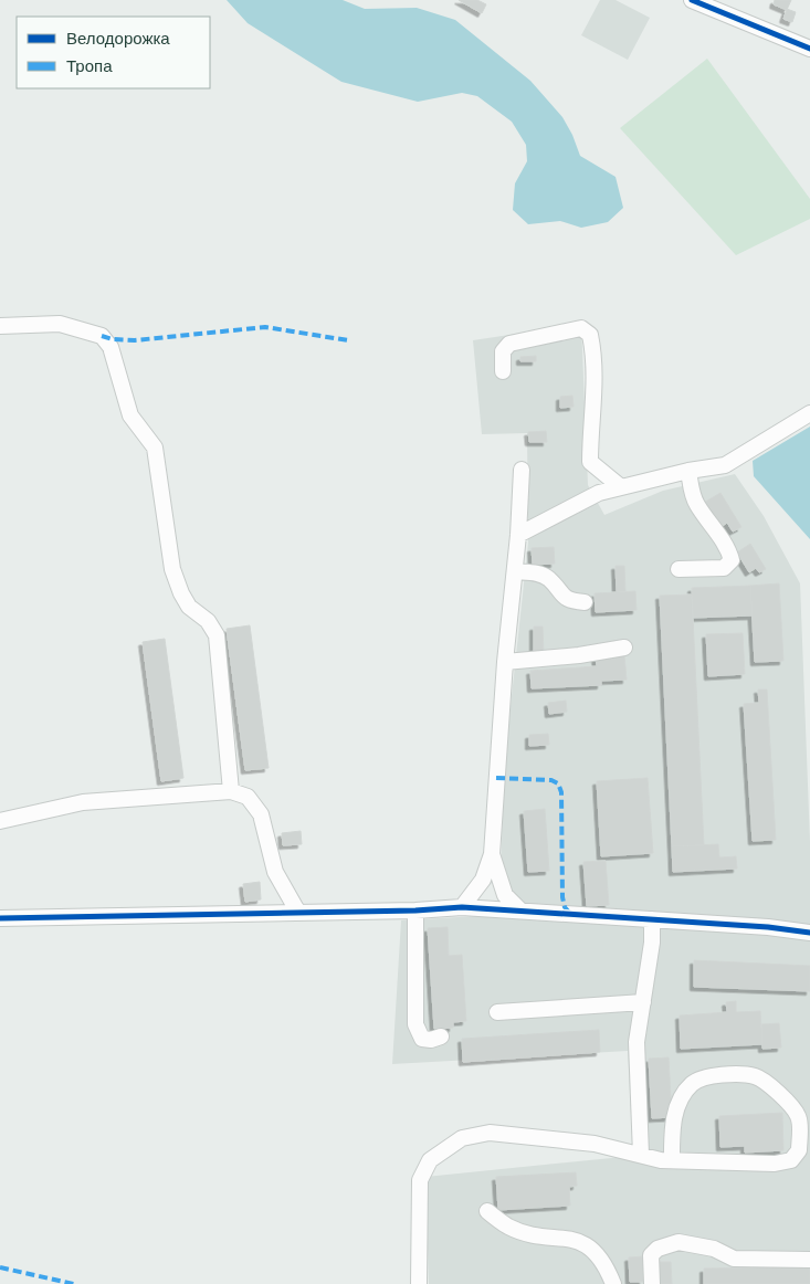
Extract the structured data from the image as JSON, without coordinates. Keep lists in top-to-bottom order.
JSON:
{
  "legend": ["Велодорожка", "Тропа"]
}
